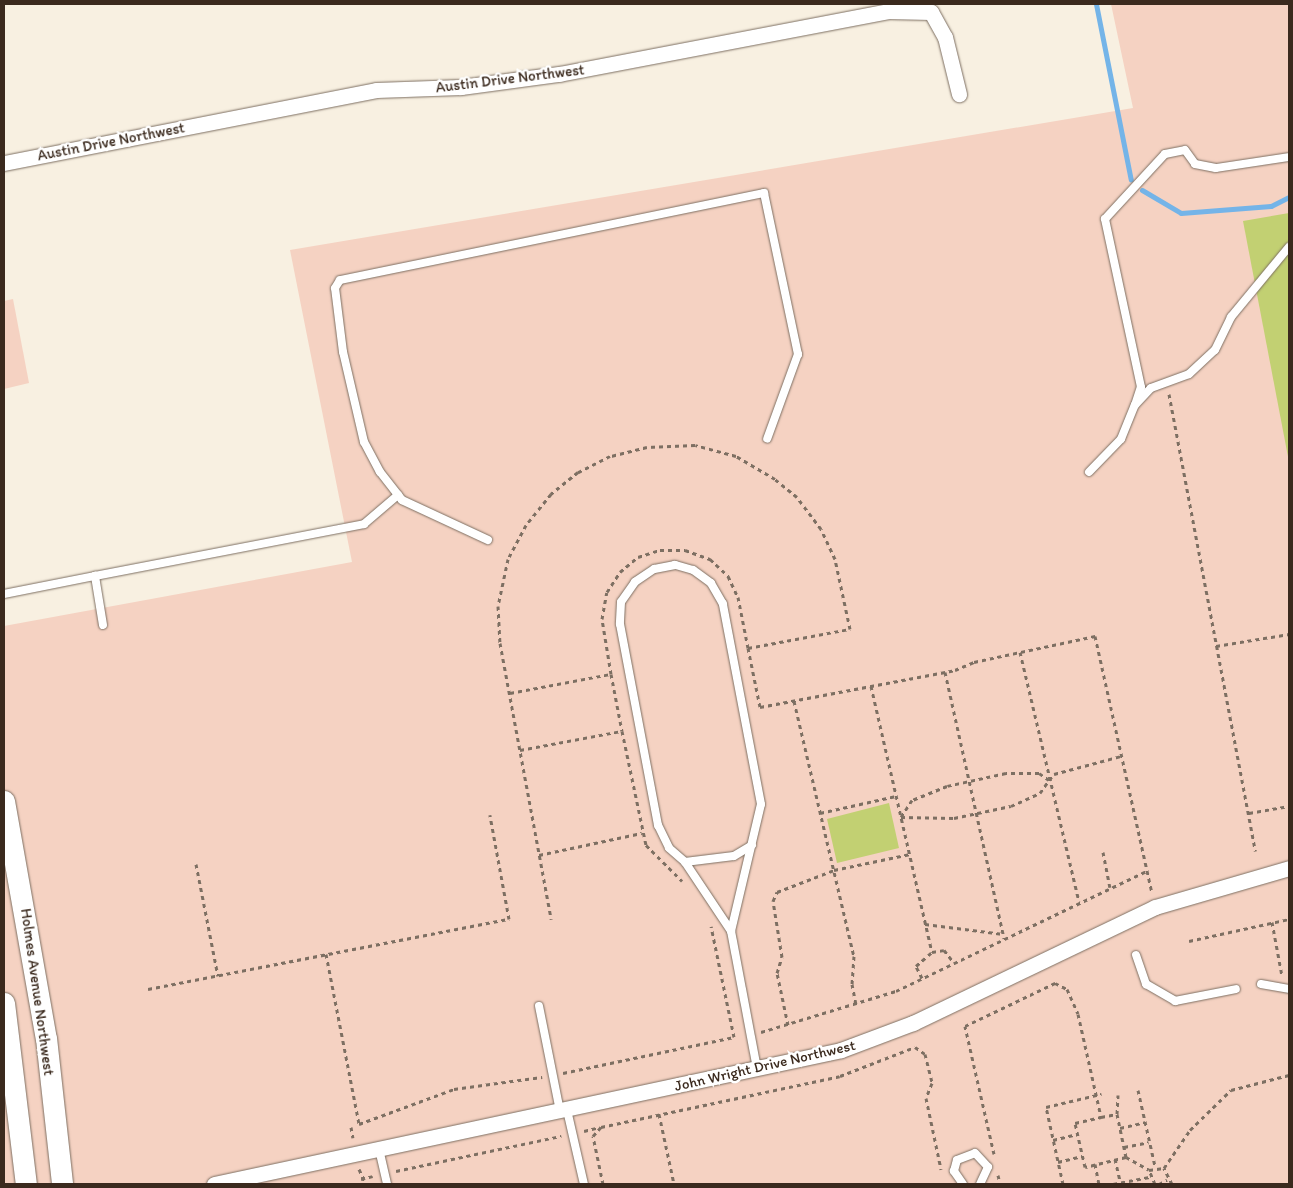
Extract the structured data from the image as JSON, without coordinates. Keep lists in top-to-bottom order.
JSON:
{
  "streets": {
    "main road": ["Holmes Avenue Northwest"],
    "street": ["Austin Drive Northwest", "John Wright Drive Northwest"]
  }
}
